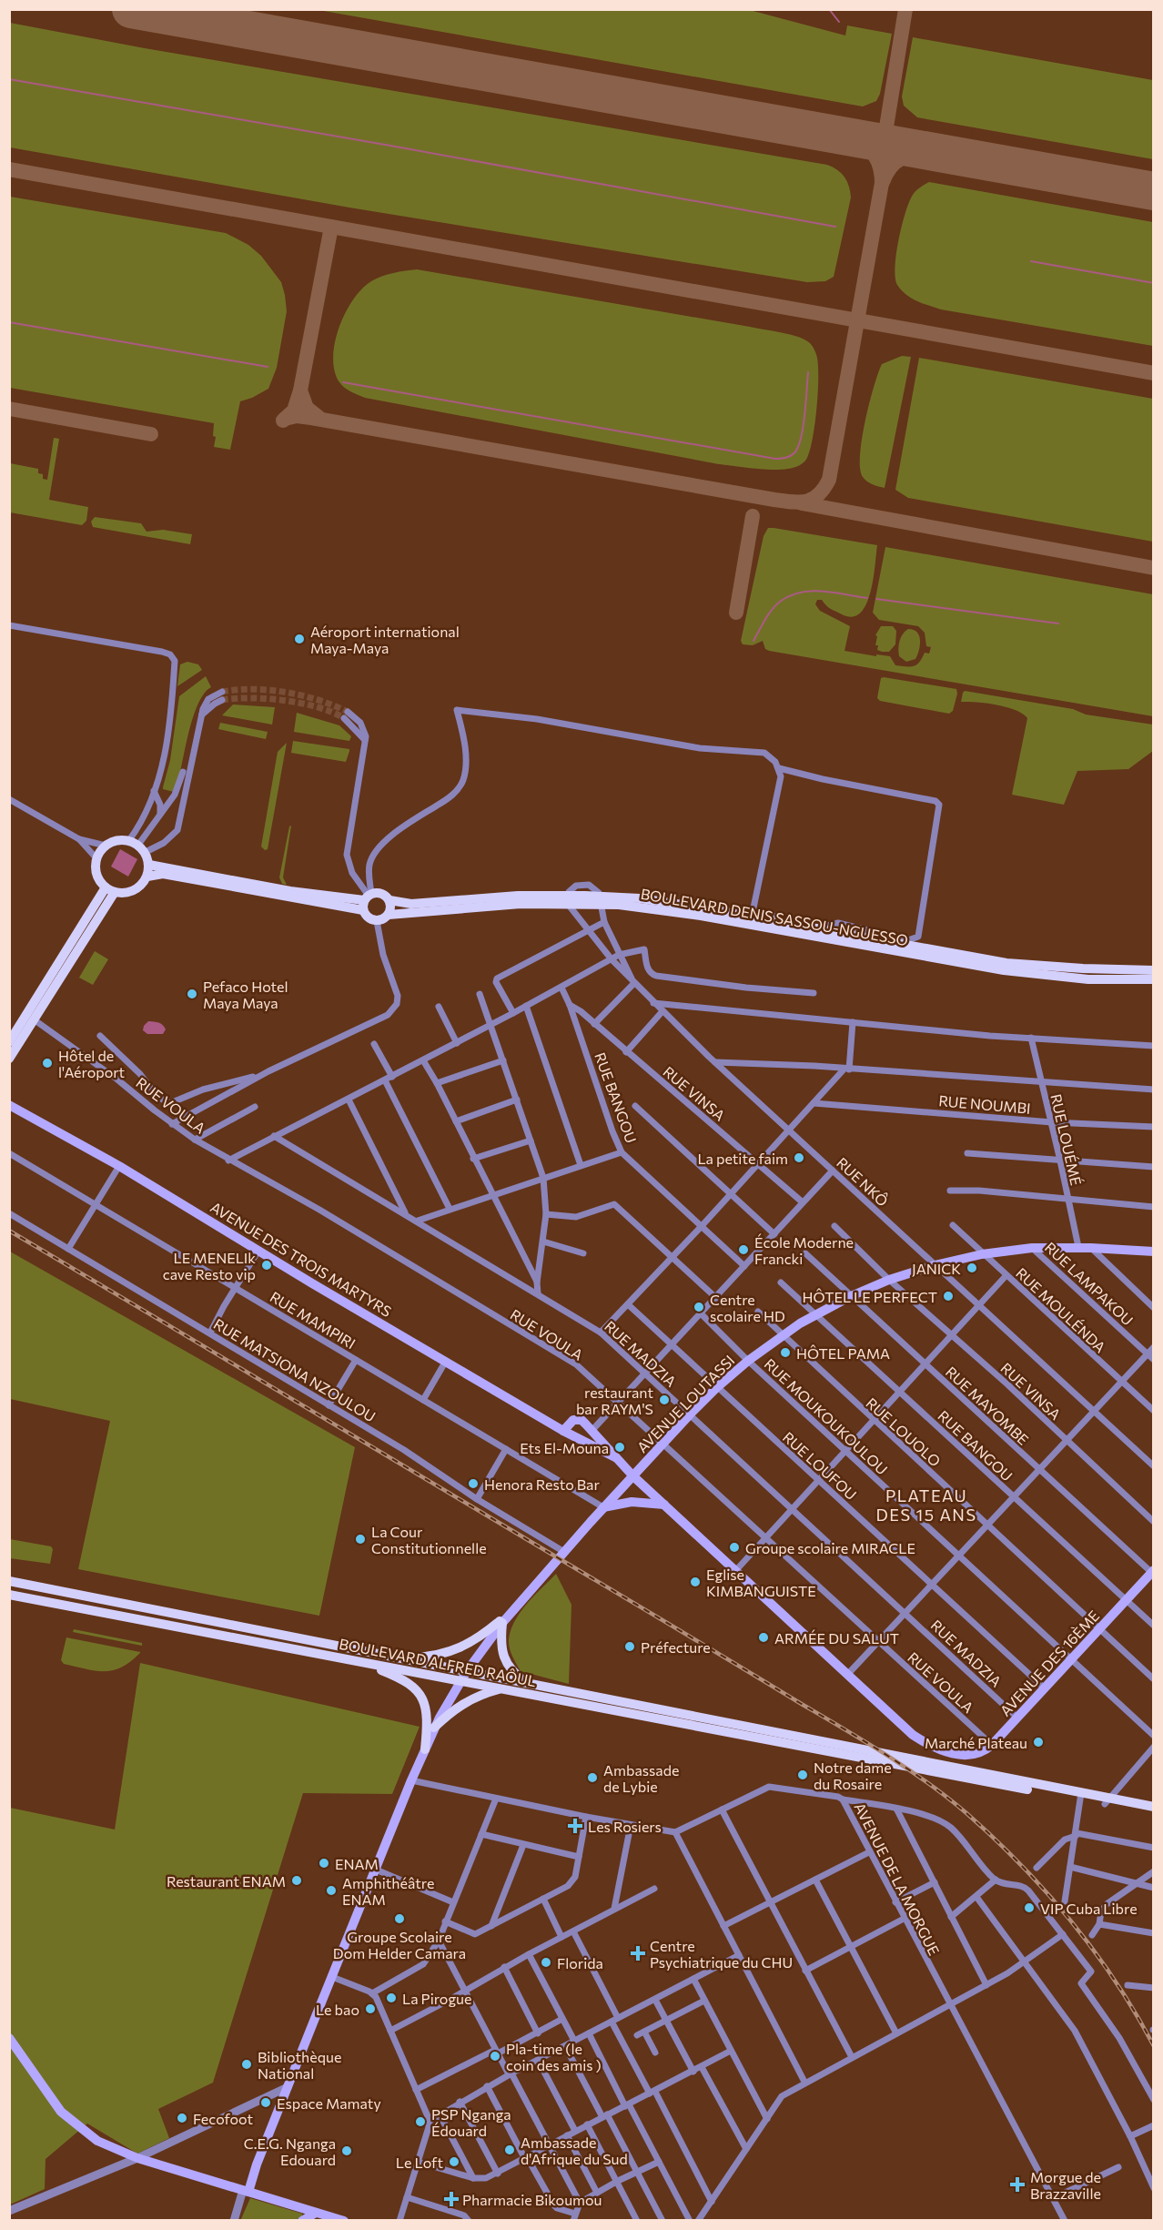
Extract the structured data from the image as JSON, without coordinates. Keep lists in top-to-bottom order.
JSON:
{
  "streets": {
    "main road": [
      "BOULEVARD DENIS SASSOU-NGUESSO",
      "AVENUE DES TROIS MARTYRS",
      "AVENUE LOUTASSI",
      "BOULEVARD ALFRED RAÔUL",
      "AVENUE DES 16ÈME"
    ],
    "street": [
      "RUE VINSA",
      "RUE BANGOU",
      "RUE NOUMBI",
      "RUE VOULA",
      "RUE LOUÉMÉ",
      "RUE NKÔ",
      "RUE LAMPAKOU",
      "RUE MOULÉNDA",
      "RUE MAMPIRI",
      "RUE MADZIA",
      "RUE MATSIONA NZOULOU",
      "RUE MAYOMBE",
      "RUE MOUKOUKOULOU",
      "RUE LOUOLO",
      "RUE LOUFOU",
      "AVENUE DE LA MORGUE"
    ]
  },
  "crossings": [
    ["BOULEVARD DENIS SASSOU-NGUESSO", "RUE NKÔ"],
    ["RUE VINSA", "RUE BANGOU"],
    ["RUE VINSA", "AVENUE LOUTASSI"],
    ["RUE BANGOU", "AVENUE LOUTASSI"],
    ["RUE BANGOU", "AVENUE DES 16ÈME"],
    ["RUE NOUMBI", "RUE LOUÉMÉ"],
    ["RUE VOULA", "AVENUE LOUTASSI"],
    ["RUE VOULA", "AVENUE DES 16ÈME"],
    ["RUE LOUÉMÉ", "AVENUE LOUTASSI"],
    ["RUE NKÔ", "AVENUE LOUTASSI"],
    ["AVENUE DES TROIS MARTYRS", "AVENUE LOUTASSI"],
    ["AVENUE DES TROIS MARTYRS", "AVENUE DES 16ÈME"],
    ["RUE LAMPAKOU", "AVENUE LOUTASSI"],
    ["RUE MOULÉNDA", "AVENUE LOUTASSI"],
    ["RUE MAMPIRI", "AVENUE LOUTASSI"],
    ["RUE MADZIA", "AVENUE LOUTASSI"],
    ["RUE MADZIA", "AVENUE DES 16ÈME"],
    ["RUE MATSIONA NZOULOU", "AVENUE LOUTASSI"],
    ["AVENUE LOUTASSI", "RUE MAYOMBE"],
    ["AVENUE LOUTASSI", "RUE MOUKOUKOULOU"],
    ["AVENUE LOUTASSI", "RUE LOUOLO"],
    ["AVENUE LOUTASSI", "RUE LOUFOU"],
    ["AVENUE LOUTASSI", "BOULEVARD ALFRED RAÔUL"],
    ["RUE MAYOMBE", "AVENUE DES 16ÈME"],
    ["RUE MOUKOUKOULOU", "AVENUE DES 16ÈME"],
    ["RUE LOUOLO", "AVENUE DES 16ÈME"],
    ["RUE LOUFOU", "AVENUE DES 16ÈME"]
  ],
  "districts": ["PLATEAU DES 15 ANS"],
  "places": {
    "other": [
      "Aéroport international Maya-Maya",
      "Pefaco Hotel Maya Maya",
      "Hôtel de l'Aéroport",
      "La petite faim",
      "École Moderne Francki",
      "LE MENELIk cave Resto vip",
      "JANICK",
      "HÔTEL LE PERFECT",
      "Centre scolaire HD",
      "HÔTEL PAMA",
      "restaurant bar RAYM'S",
      "Ets El-Mouna",
      "Henora Resto Bar",
      "La Cour Constitutionnelle",
      "Groupe scolaire MIRACLE",
      "Eglise KIMBANGUISTE",
      "ARMÉE DU SALUT",
      "Préfecture",
      "Marché Plateau",
      "Notre dame du Rosaire",
      "Ambassade de Lybie",
      "ENAM",
      "Restaurant ENAM",
      "Amphithéâtre ENAM",
      "VIP Cuba Libre",
      "Groupe Scolaire Dom Helder Camara",
      "Florida",
      "La Pirogue",
      "Le bao",
      "Pla-time (le coin des amis )",
      "Bibliothèque National",
      "Espace Mamaty",
      "Fecofoot",
      "PSP Nganga Édouard",
      "Ambassade d'Afrique du Sud",
      "C.E.G. Nganga Edouard",
      "Le Loft"
    ],
    "health": [
      "Les Rosiers",
      "Centre Psychiatrique du CHU",
      "Morgue de Brazzaville",
      "Pharmacie Bikoumou"
    ]
  }
}
